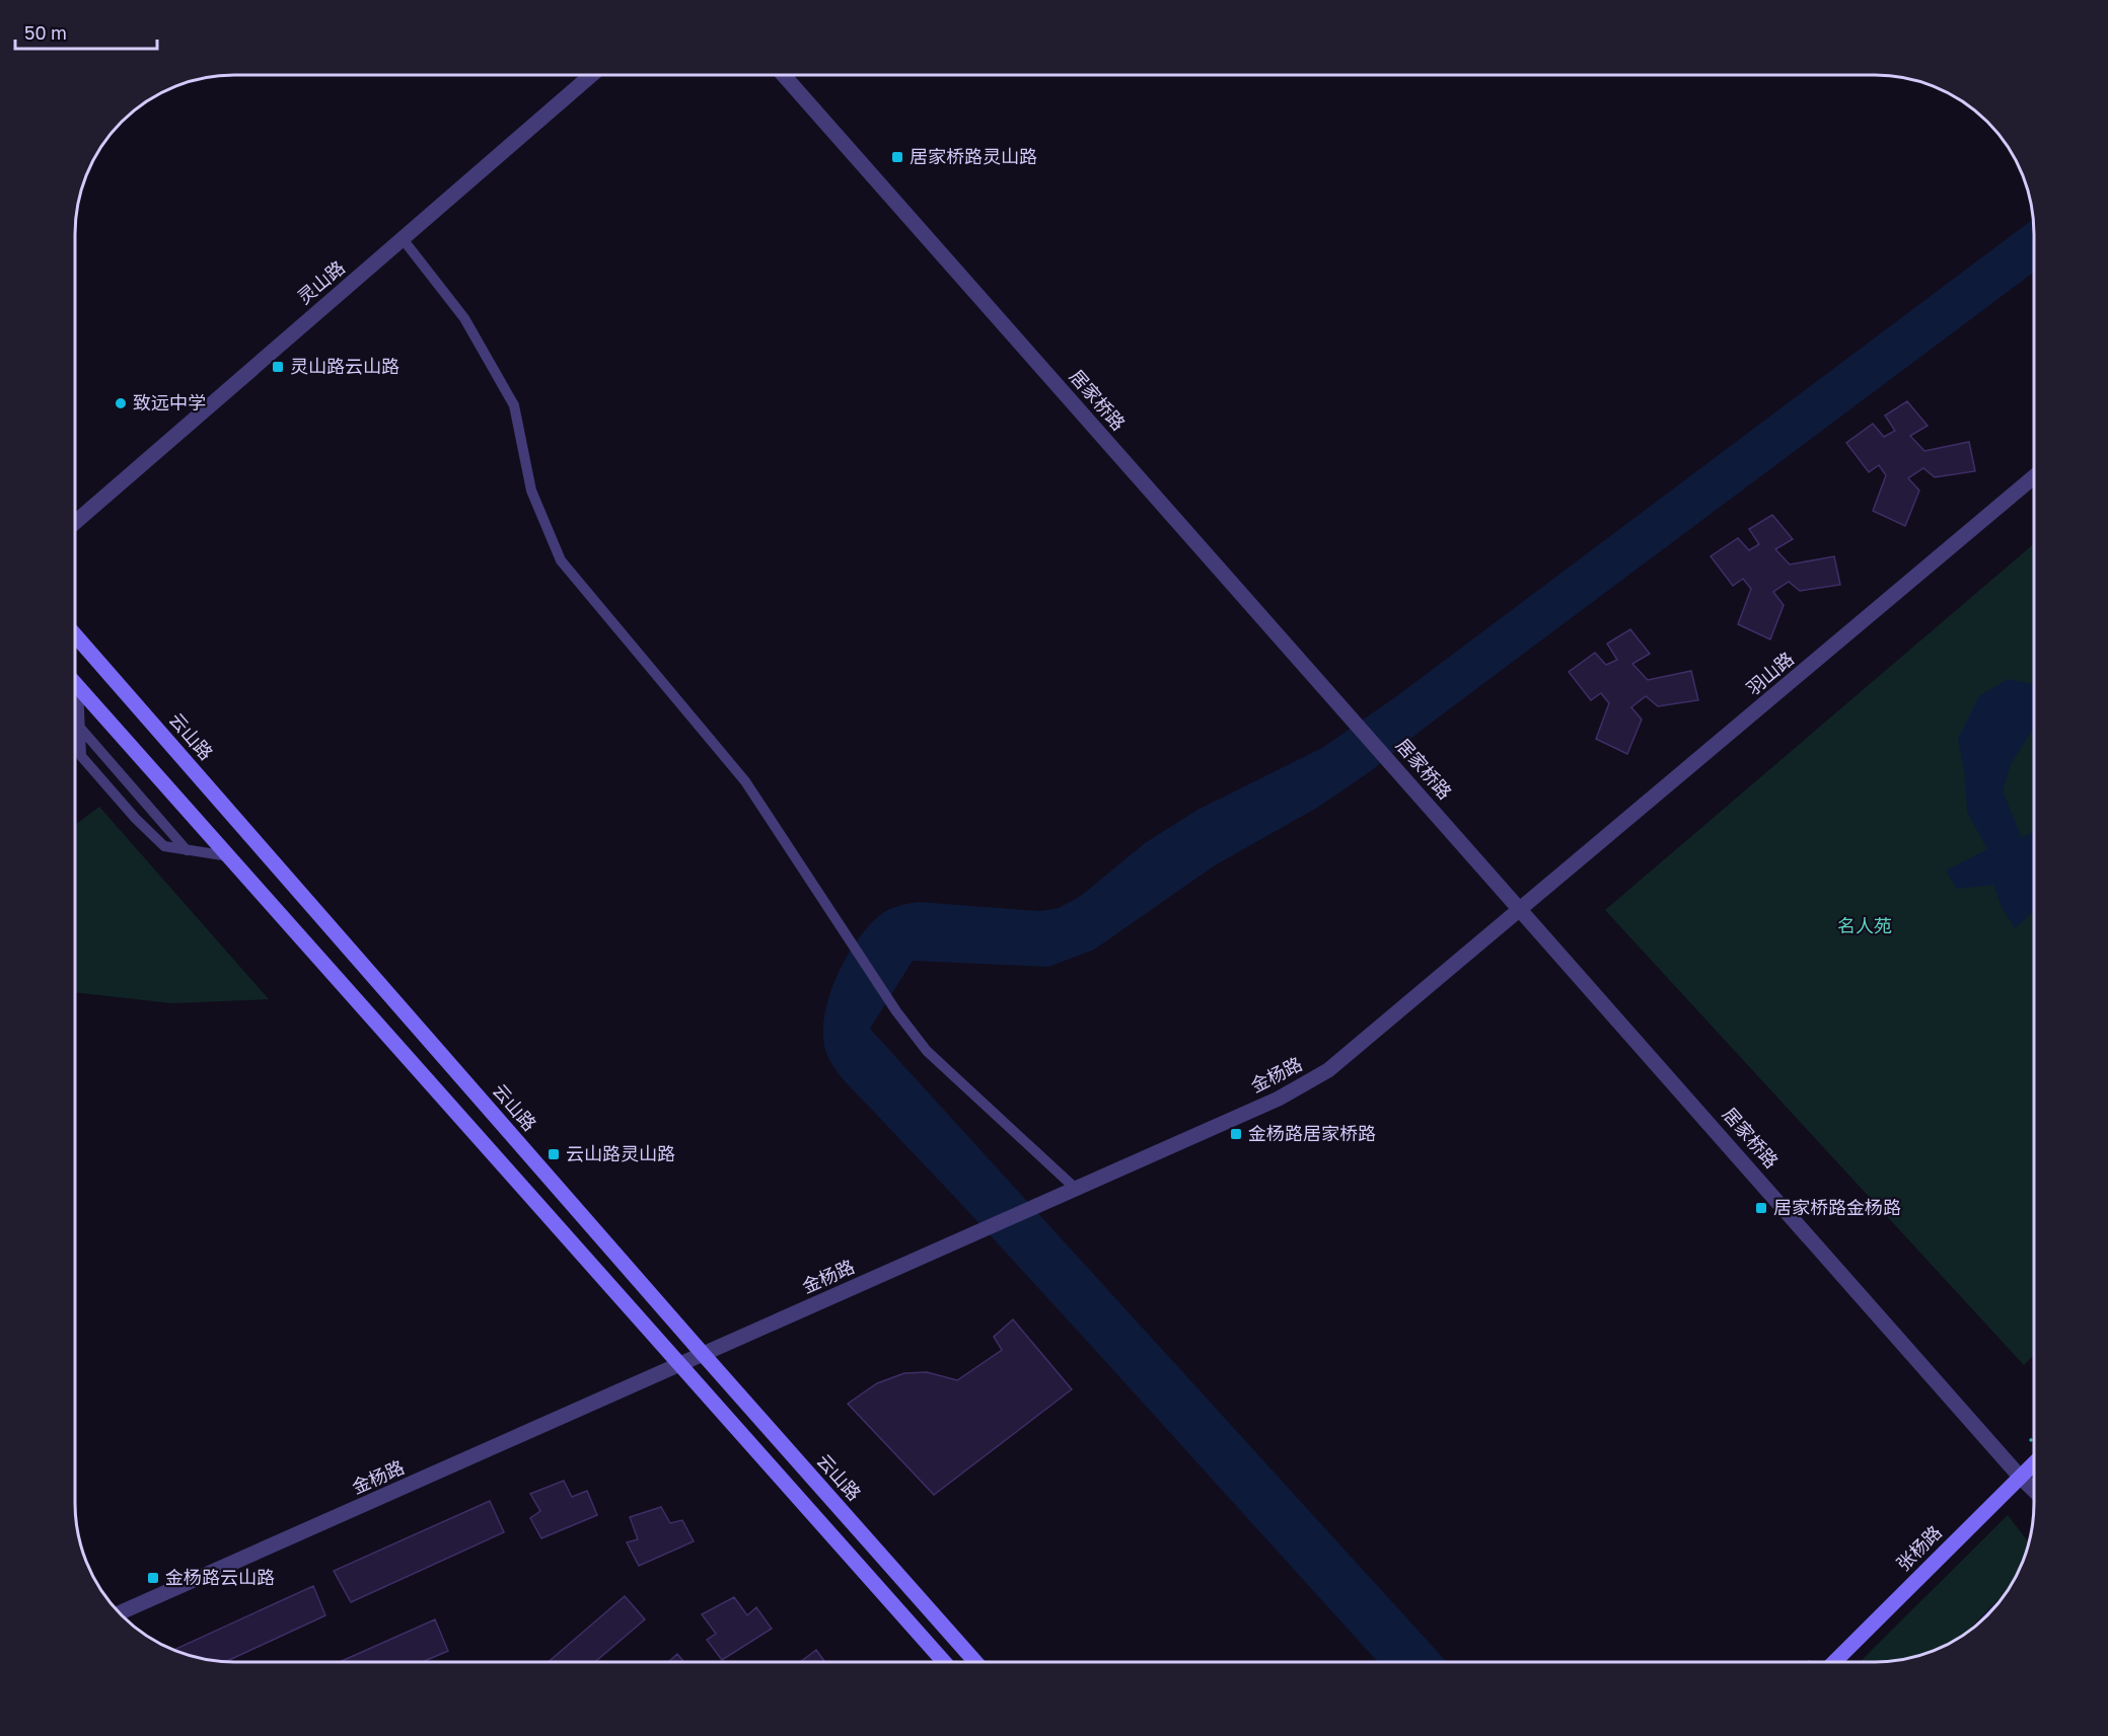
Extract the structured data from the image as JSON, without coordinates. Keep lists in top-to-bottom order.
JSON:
{
  "streets": {
    "main road": ["云山路", "张杨路"],
    "street": [
      "灵山路",
      "居家桥路",
      "羽山路",
      "金杨路"
    ]
  },
  "crossings": [
    ["居家桥路", "羽山路"],
    ["居家桥路", "金杨路"],
    ["居家桥路", "张杨路"],
    ["羽山路", "金杨路"],
    ["云山路", "金杨路"]
  ],
  "parks": ["名人苑"],
  "places": {
    "transit": [
      "居家桥路灵山路",
      "灵山路云山路",
      "金杨路居家桥路",
      "云山路灵山路",
      "居家桥路金杨路",
      "金杨路云山路"
    ],
    "other": ["致远中学"]
  },
  "scale_bar": "50 m"
}
